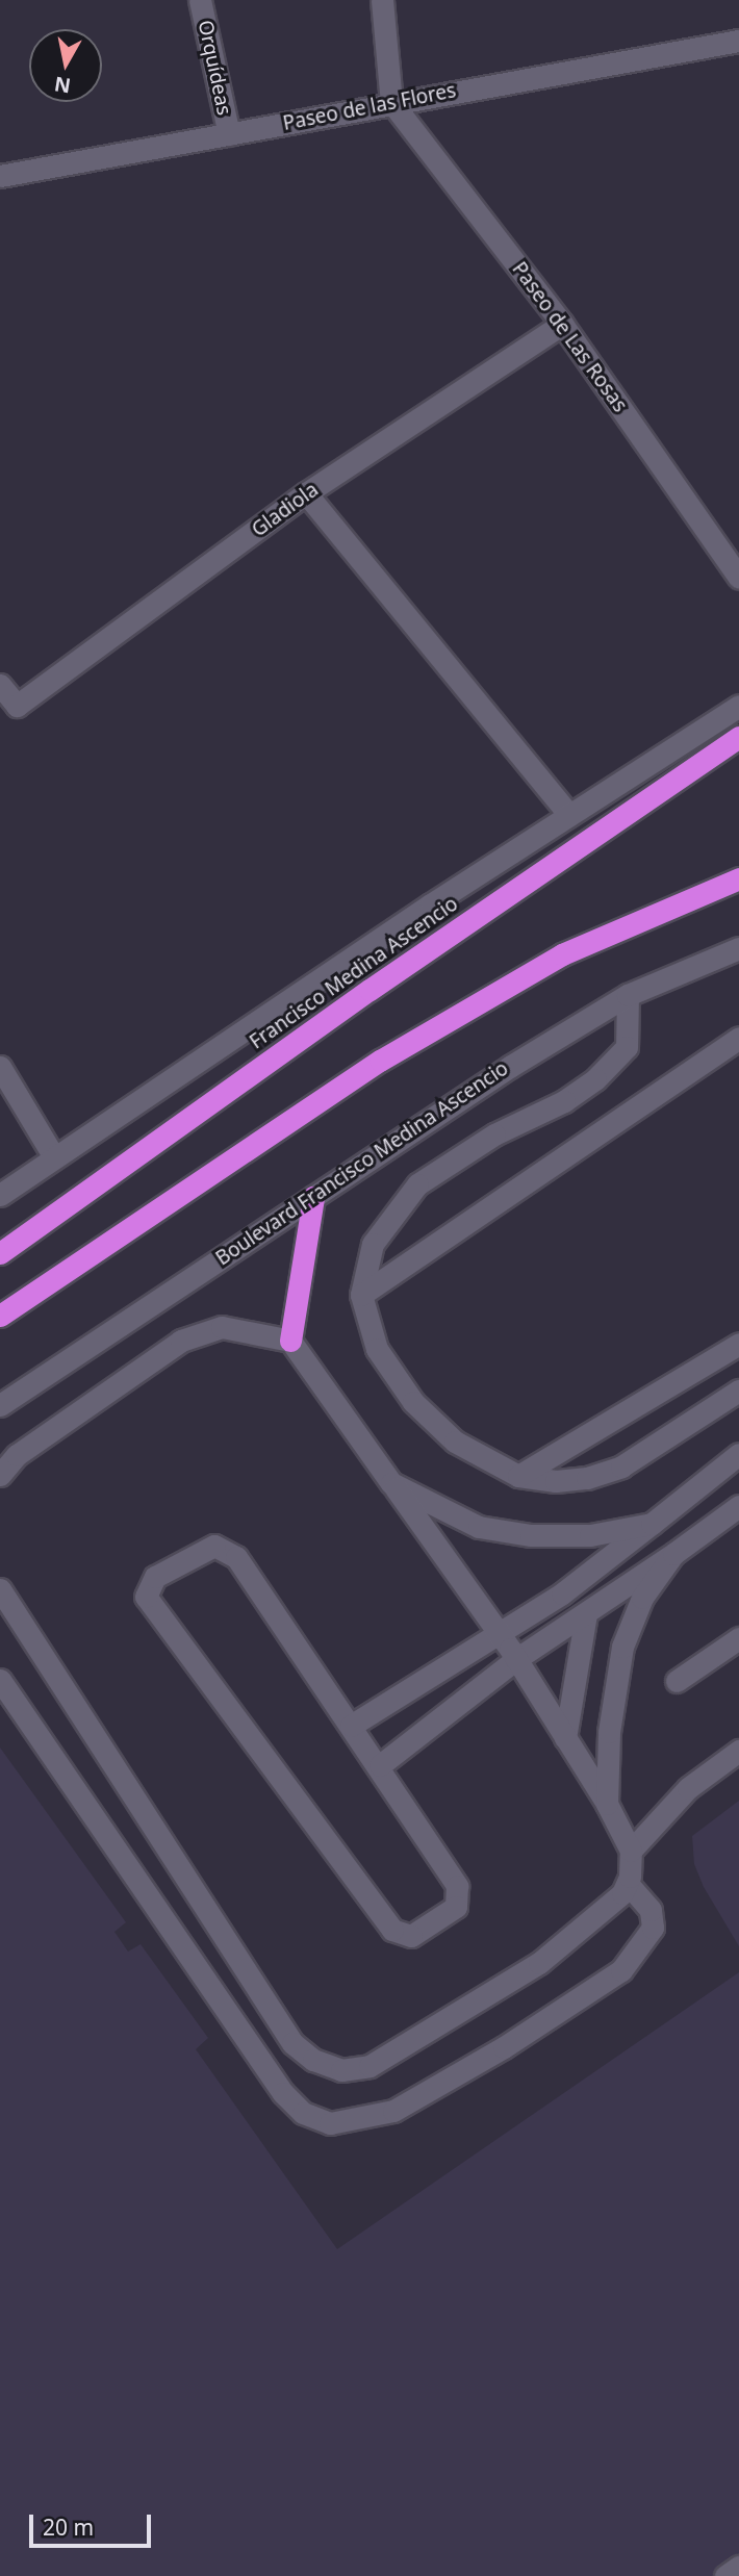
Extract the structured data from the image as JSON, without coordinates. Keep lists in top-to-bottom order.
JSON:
{
  "streets": {
    "highway": ["Francisco Medina Ascencio"],
    "street": [
      "Orquídeas",
      "Paseo de las Flores",
      "Paseo de Las Rosas",
      "Gladiola",
      "Boulevard Francisco Medina Ascencio"
    ]
  },
  "crossings": [
    ["Orquídeas", "Paseo de las Flores"],
    ["Paseo de las Flores", "Paseo de Las Rosas"],
    ["Paseo de Las Rosas", "Gladiola"]
  ],
  "scale_bar": "20 m",
  "north": "bottom"
}
